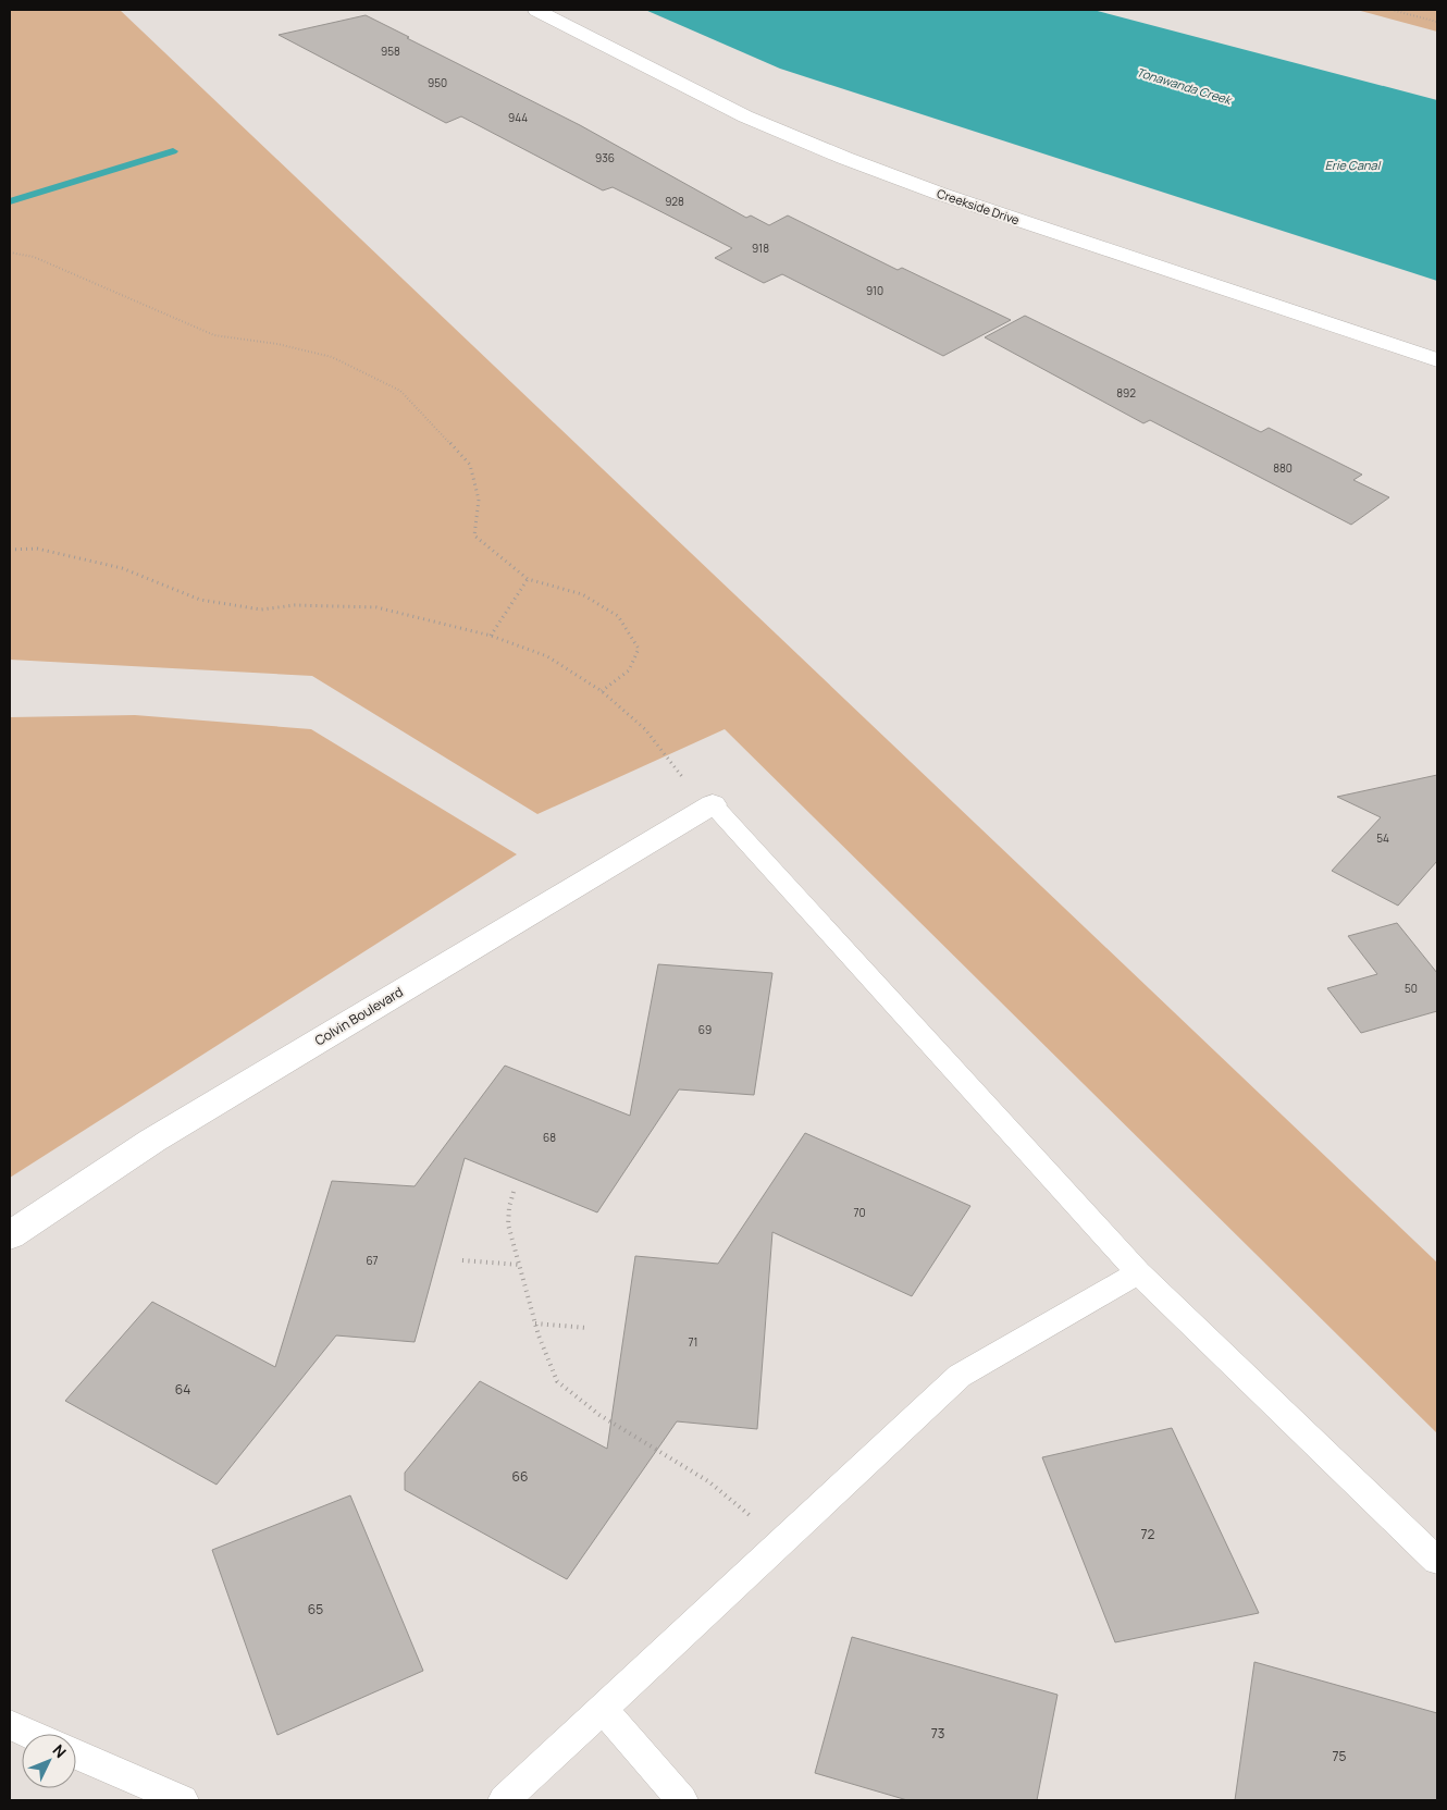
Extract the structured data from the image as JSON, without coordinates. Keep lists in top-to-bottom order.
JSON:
{
  "streets": {
    "street": ["Creekside Drive", "Colvin Boulevard"]
  },
  "water": ["Tonawanda Creek", "Erie Canal"],
  "house_numbers": [
    "958",
    "950",
    "944",
    "936",
    "928",
    "918",
    "910",
    "892",
    "880",
    "54",
    "50",
    "69",
    "68",
    "70",
    "67",
    "71",
    "64",
    "66",
    "72",
    "65",
    "73",
    "75"
  ],
  "north": "top right"
}
